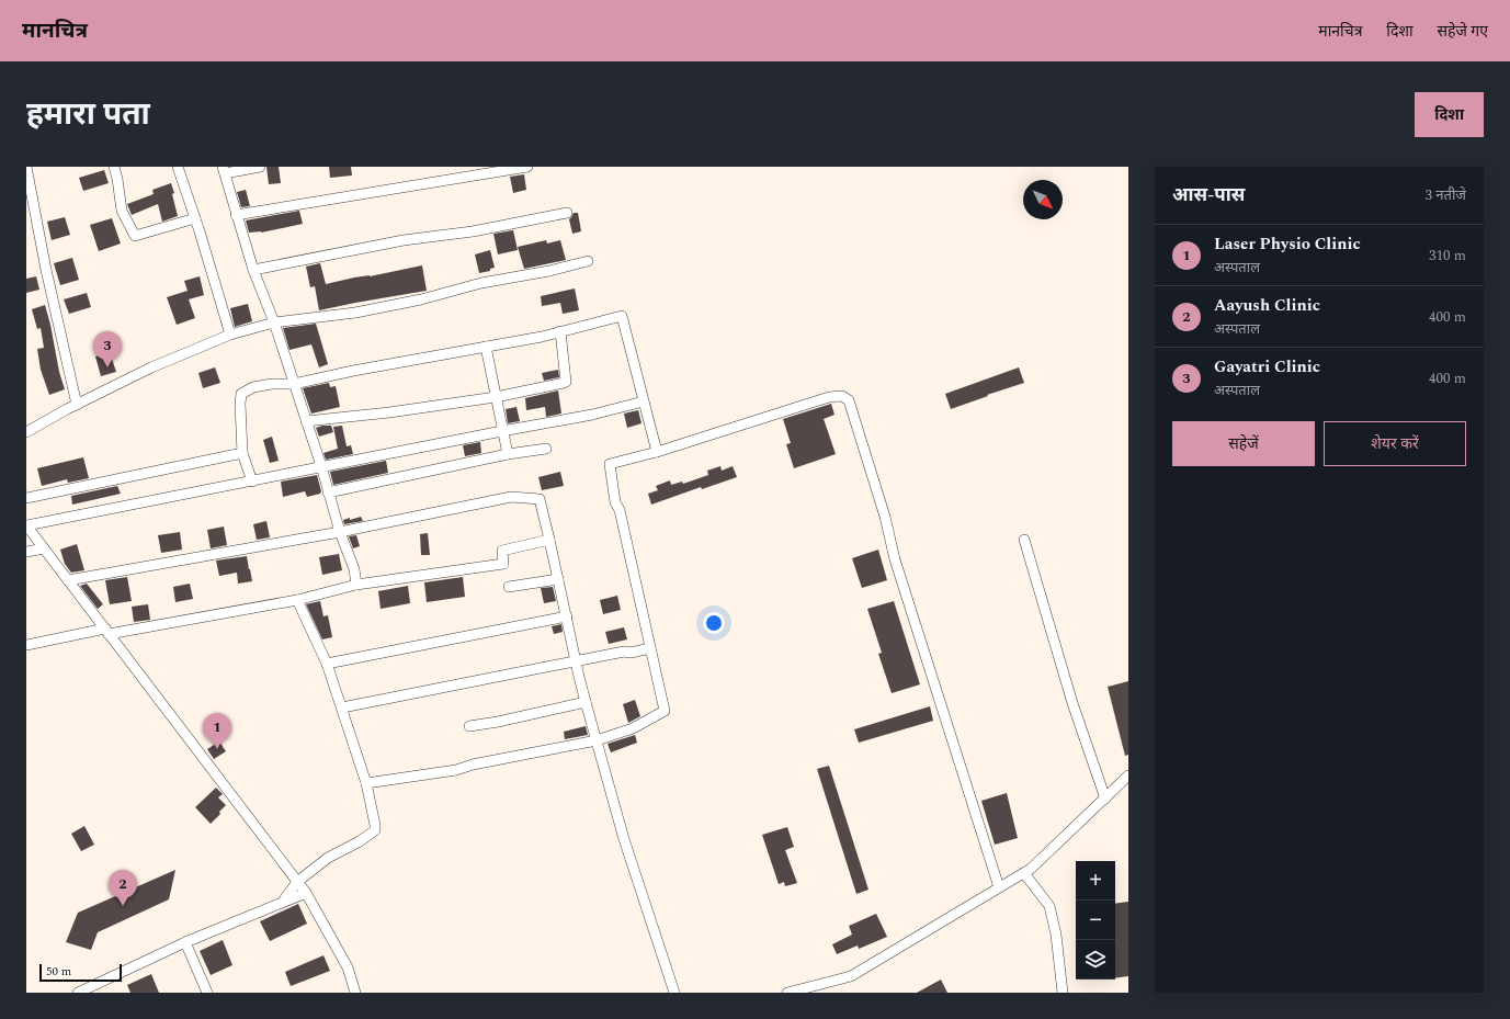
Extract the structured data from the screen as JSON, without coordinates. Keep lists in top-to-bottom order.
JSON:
{
  "scale_bar": "50 m",
  "north": "bottom right",
  "page": {
    "header": "मानचित्र",
    "nav": ["मानचित्र", "दिशा", "सहेजे गए"],
    "title": "हमारा पता",
    "buttons": [
      "दिशा",
      ["सहेजें", "शेयर करें"]
    ],
    "heading": ["आस-पास", "3 नतीजे"],
    "list": [
      {
        "mark": "1",
        "name": "Laser Physio Clinic",
        "note": "अस्पताल",
        "value": "310 m"
      },
      {
        "mark": "2",
        "name": "Aayush Clinic",
        "note": "अस्पताल",
        "value": "400 m"
      },
      {
        "mark": "3",
        "name": "Gayatri Clinic",
        "note": "अस्पताल",
        "value": "400 m"
      }
    ],
    "pins": ["3", "1", "2"],
    "map_buttons": ["+", "−"],
    "scale": "50 m"
  }
}
